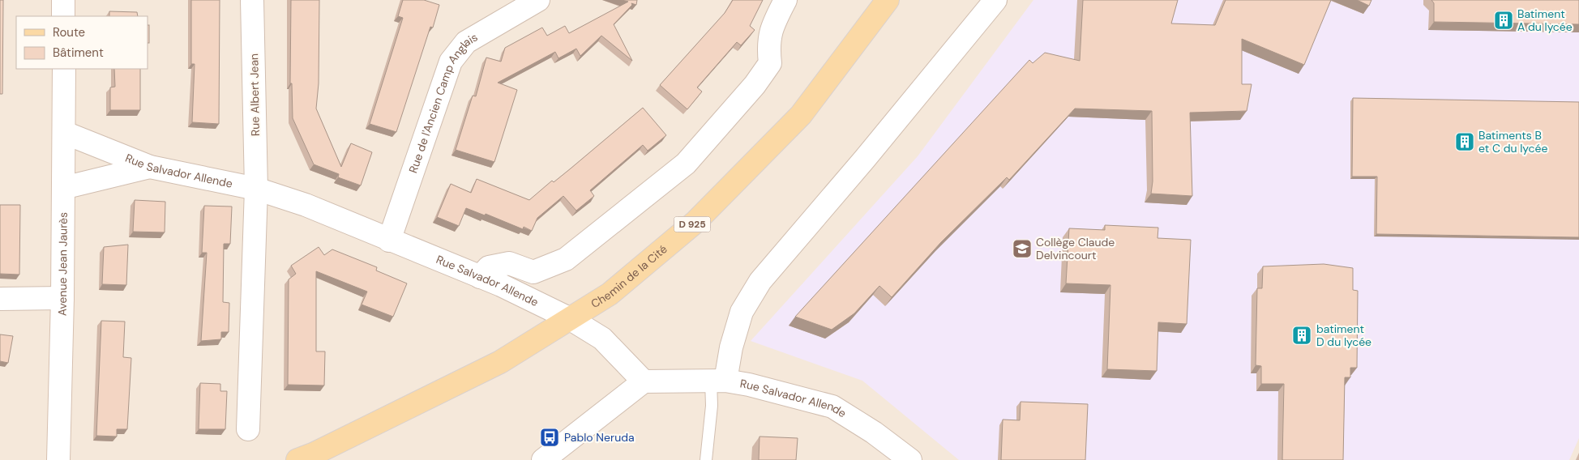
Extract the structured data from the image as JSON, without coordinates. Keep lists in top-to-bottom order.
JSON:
{
  "streets": {
    "main road": ["D 925", "Chemin de la Cité"],
    "street": [
      "Rue Albert Jean",
      "Rue de l'Ancien Camp Anglais",
      "Rue Salvador Allende",
      "Avenue Jean Jaurès"
    ]
  },
  "crossings": [
    ["Rue Albert Jean", "Rue Salvador Allende"],
    ["Rue de l'Ancien Camp Anglais", "Rue Salvador Allende"],
    ["Rue Salvador Allende", "Avenue Jean Jaurès"],
    ["Rue Salvador Allende", "Chemin de la Cité"]
  ],
  "places": {
    "building": ["Batiment A du lycée", "Batiments B et C du lycée", "batiment D du lycée"],
    "school or university": ["Collège Claude Delvincourt"],
    "bus stop": ["Pablo Neruda"]
  },
  "legend": ["Route", "Bâtiment"]
}
